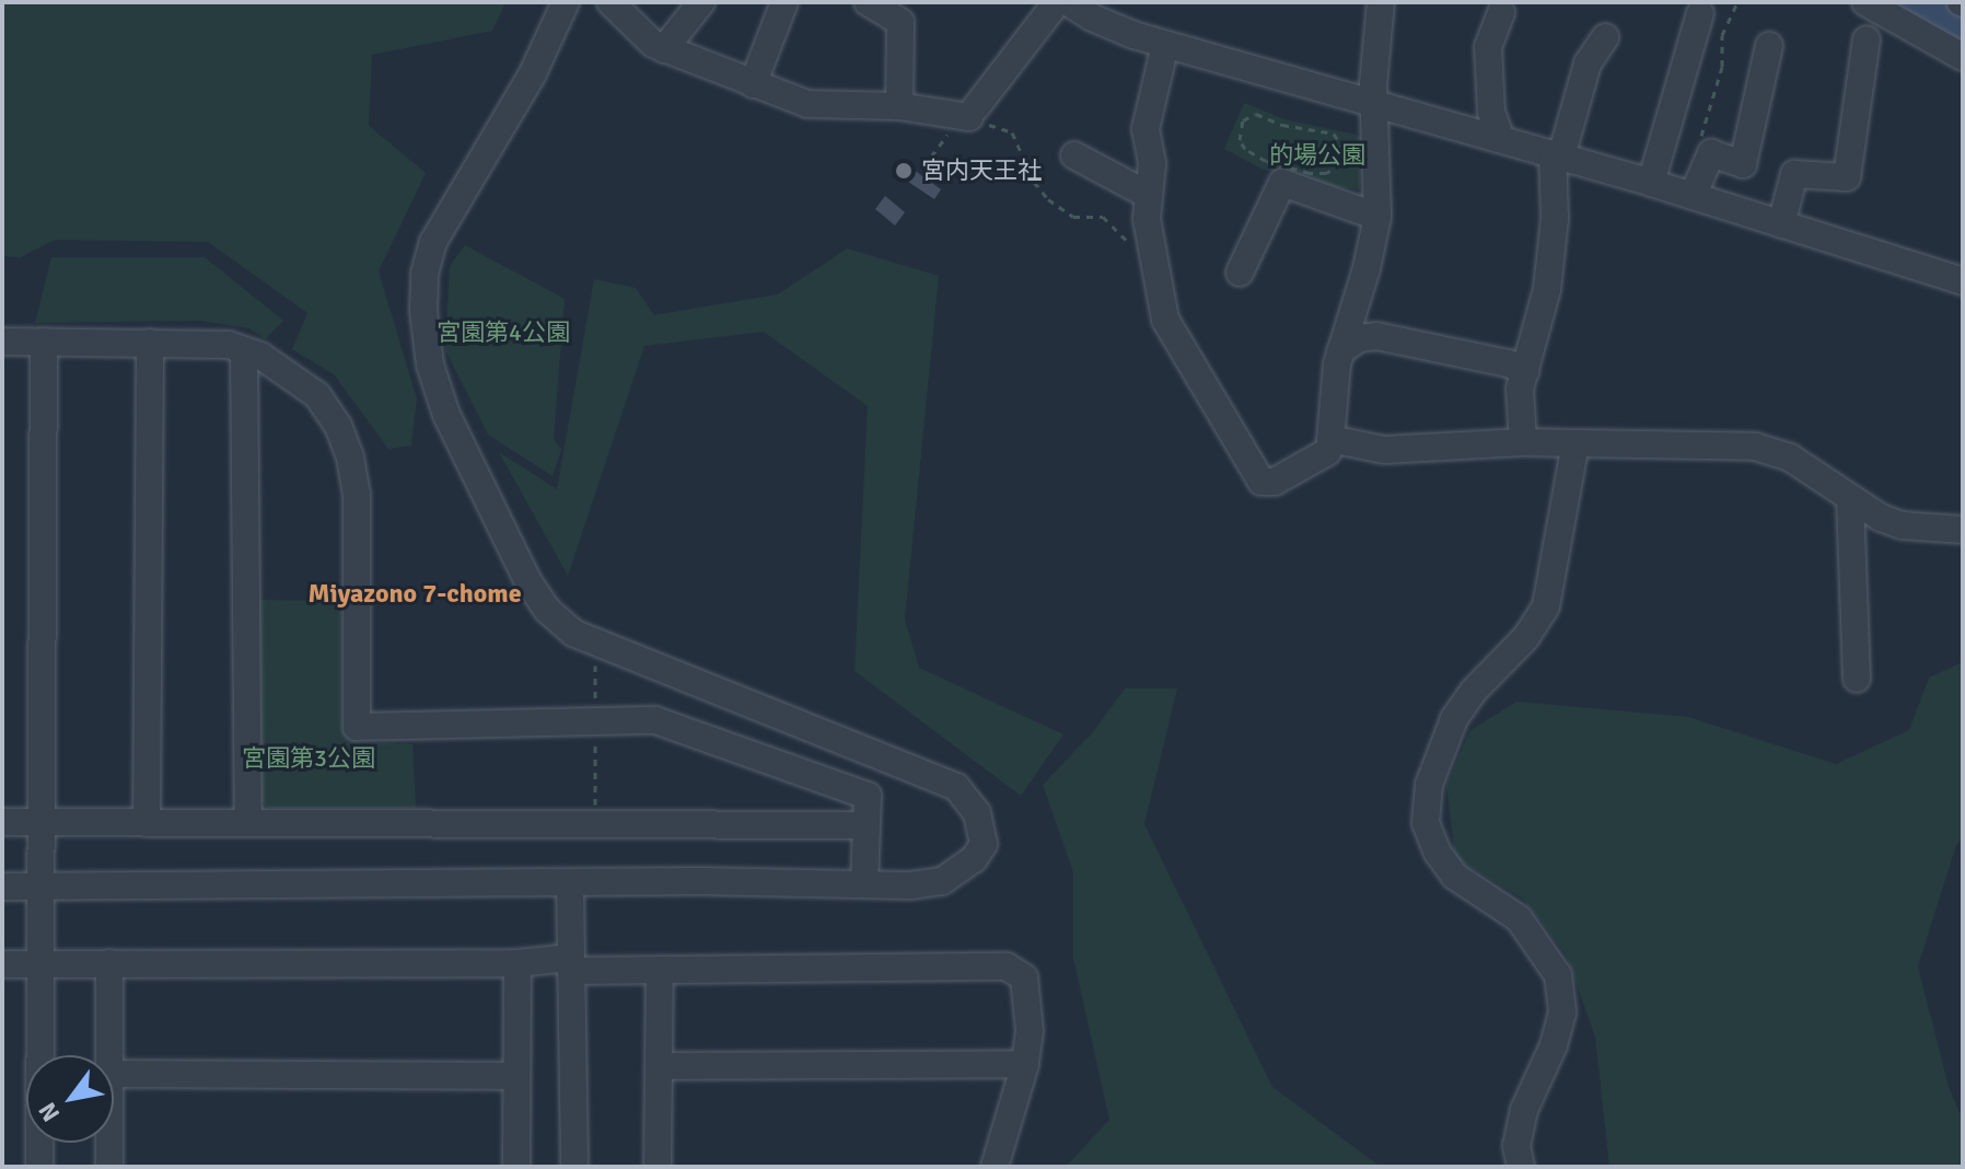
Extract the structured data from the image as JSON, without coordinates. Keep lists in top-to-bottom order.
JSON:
{
  "districts": ["Miyazono 7-chome"],
  "parks": ["的場公園", "宮園第4公園", "宮園第3公園"],
  "places": ["宮内天王社"],
  "north": "bottom left"
}
